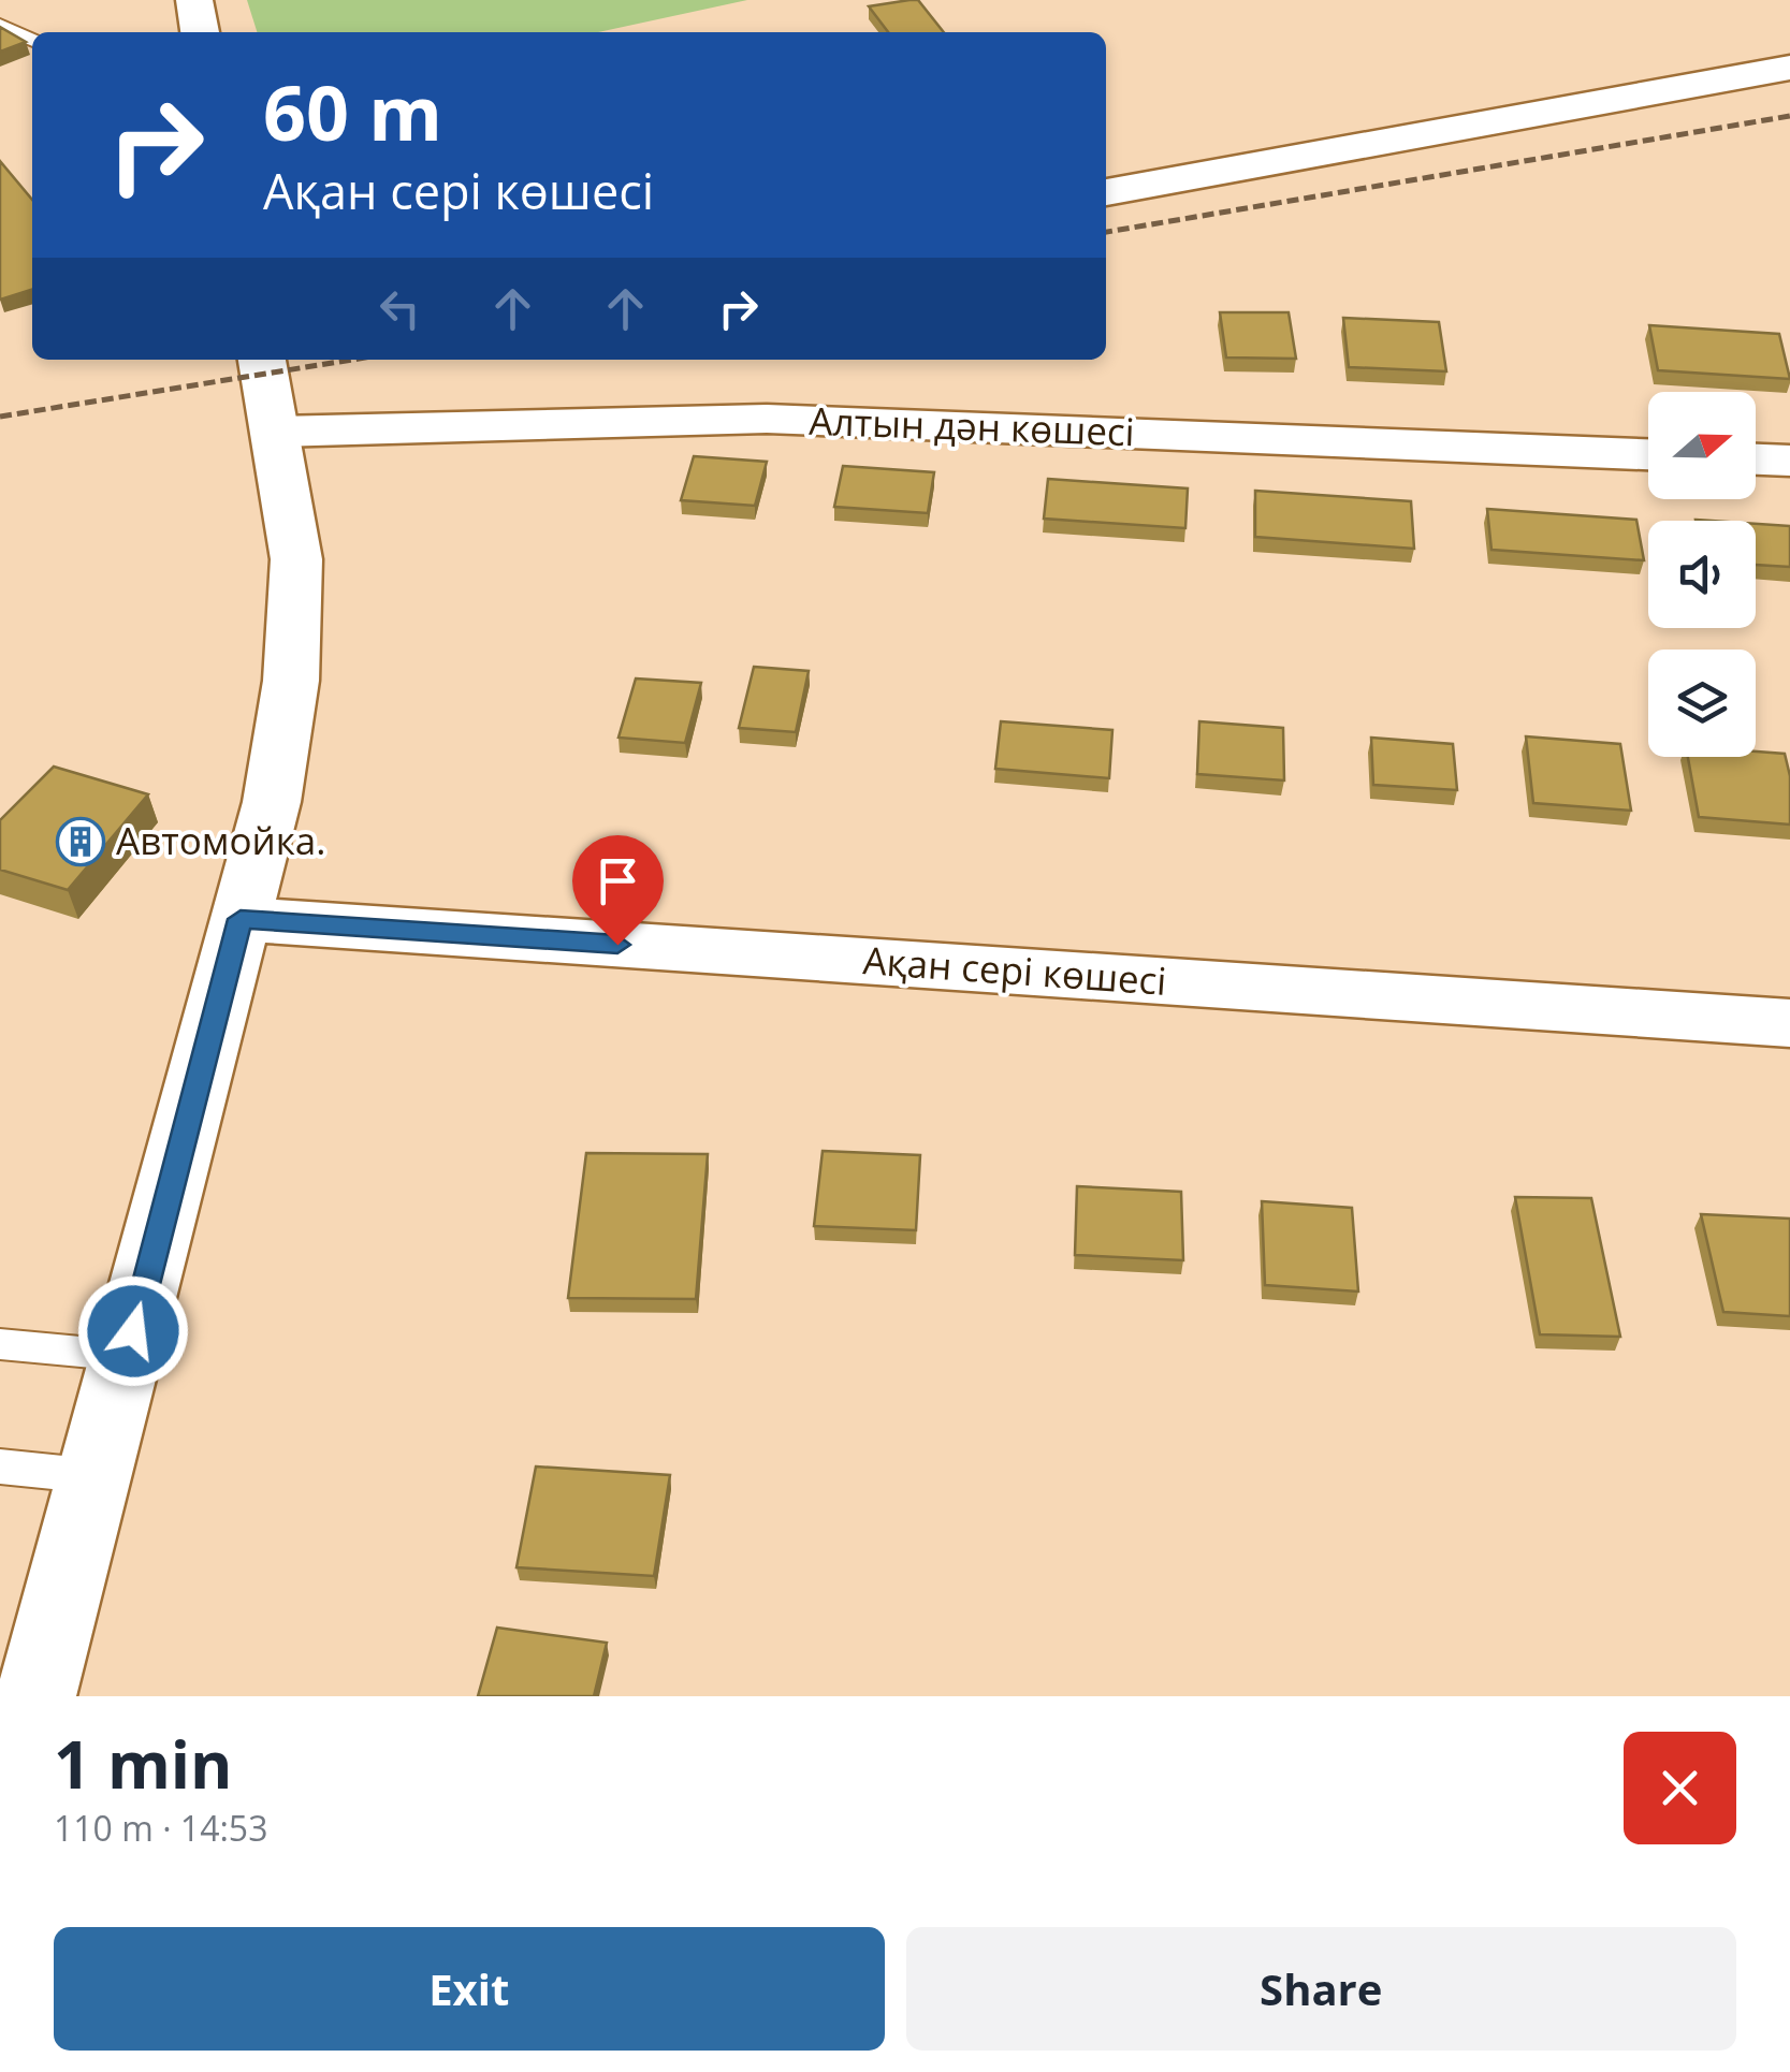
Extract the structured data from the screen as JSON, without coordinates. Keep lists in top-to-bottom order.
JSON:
{
  "streets": {
    "street": ["Алтын дән көшесі", "Ақан сері көшесі"]
  },
  "places": {
    "building": ["Автомойка."]
  },
  "north": "right",
  "page": {
    "turn": ["60 m", "Ақан сері көшесі"],
    "heading": ["1 min", "110 m · 14:53"],
    "buttons": ["Exit", "Share"]
  }
}
